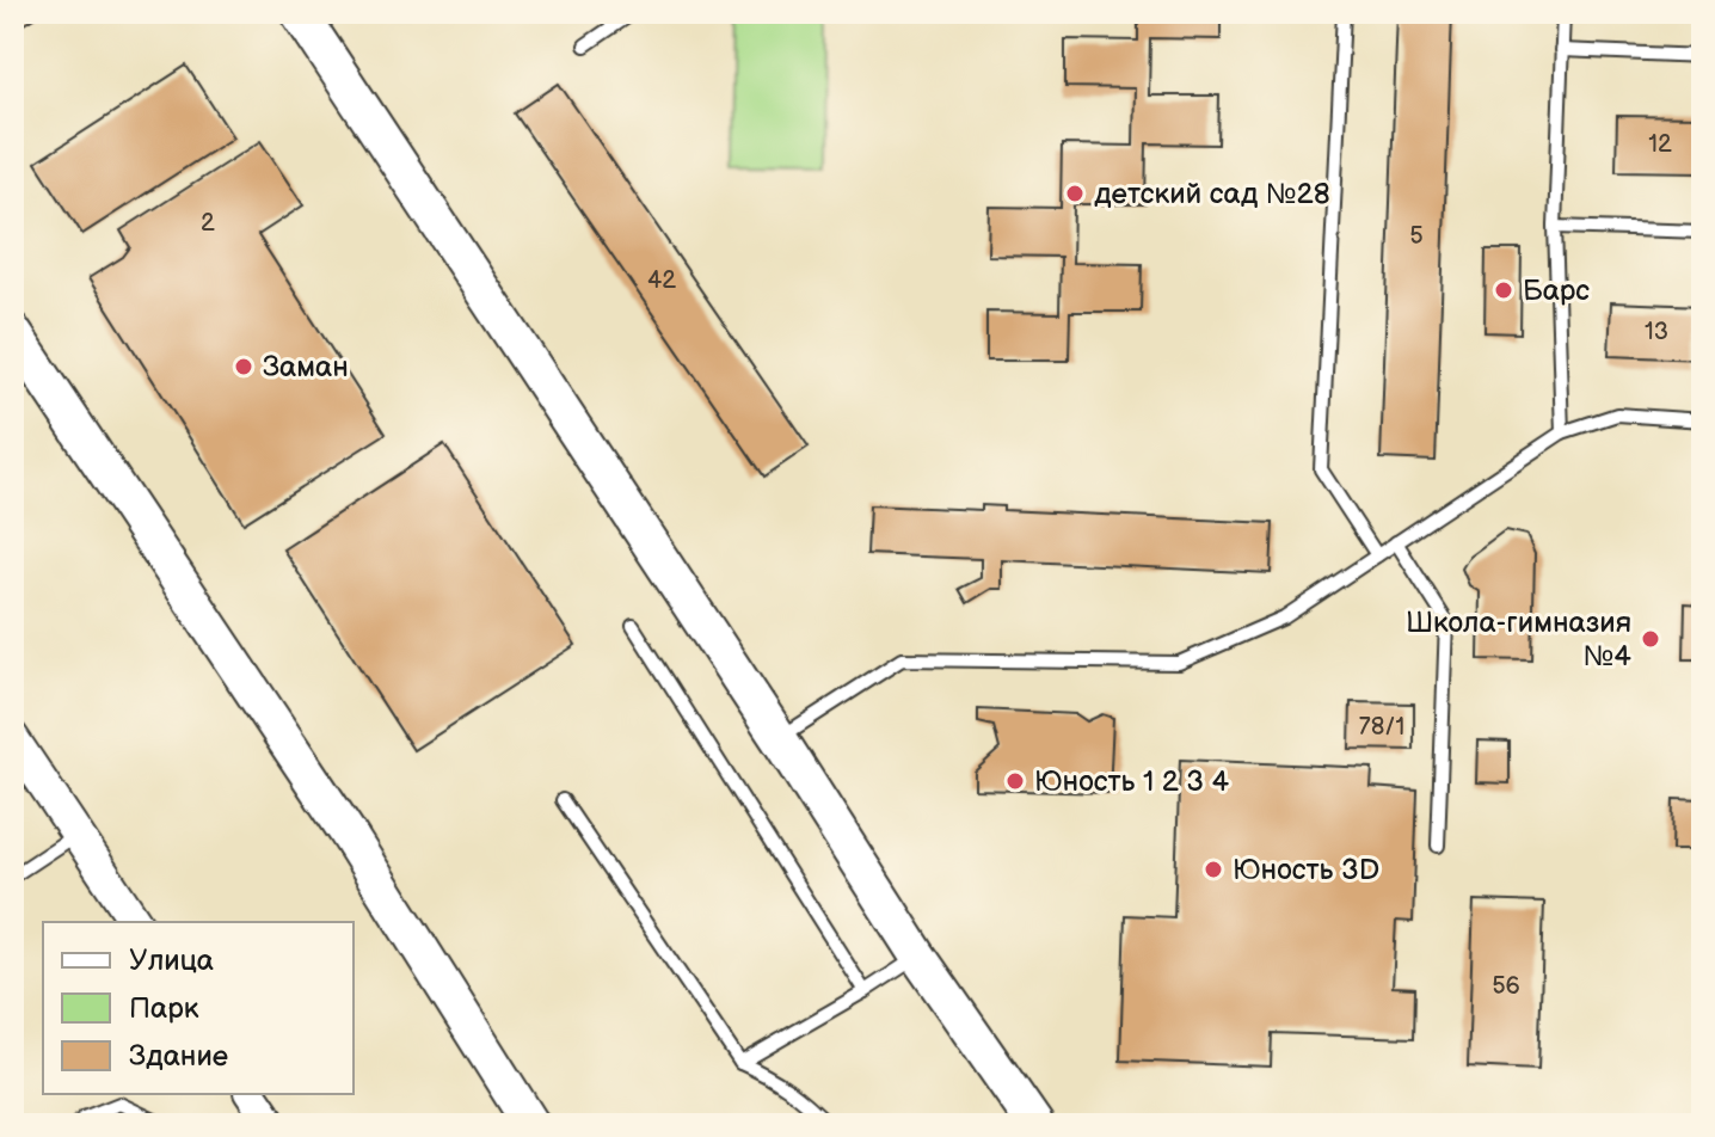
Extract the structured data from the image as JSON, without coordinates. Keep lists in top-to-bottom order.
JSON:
{
  "places": [
    "детский сад №28",
    "Барс",
    "Заман",
    "Школа-гимназия №4",
    "Юность 1 2 3 4",
    "Юность 3D"
  ],
  "house_numbers": [
    "12",
    "2",
    "5",
    "42",
    "13",
    "78/1",
    "56"
  ],
  "legend": ["Улица", "Парк", "Здание"]
}
